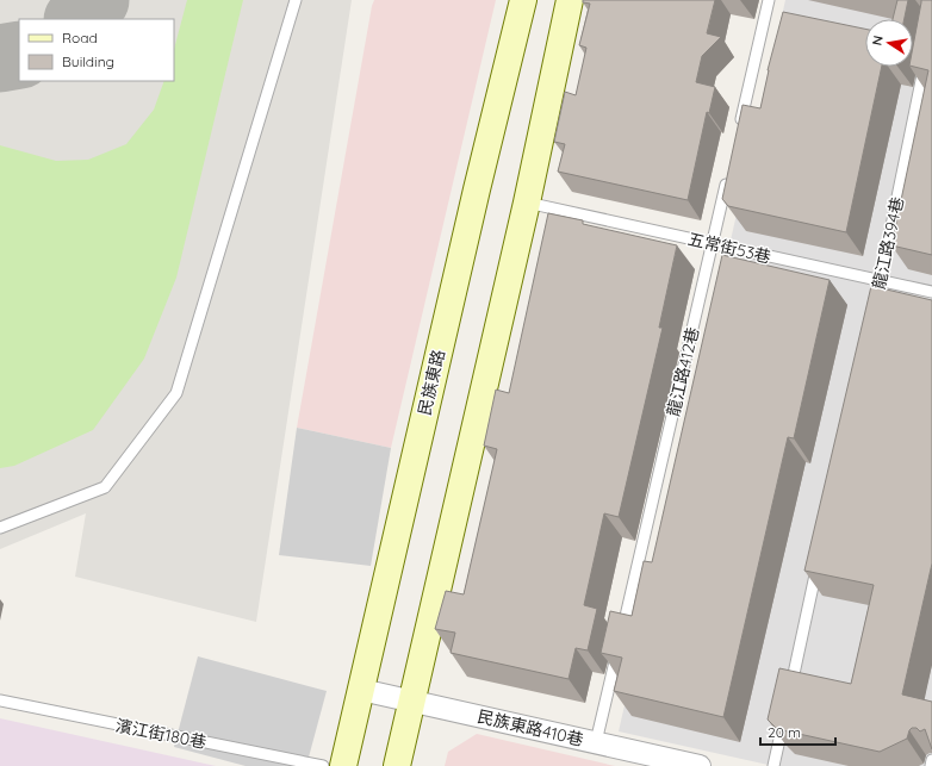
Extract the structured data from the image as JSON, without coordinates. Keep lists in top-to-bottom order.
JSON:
{
  "streets": {
    "street": ["民族東路", "民族東路410巷"],
    "lane": [
      "龍江路394巷",
      "五常街53巷",
      "龍江路412巷",
      "濱江街180巷"
    ]
  },
  "crossings": [
    ["龍江路394巷", "五常街53巷"],
    ["五常街53巷", "龍江路412巷"],
    ["龍江路412巷", "民族東路410巷"],
    ["民族東路", "民族東路410巷"]
  ],
  "legend": ["Road", "Building"],
  "scale_bar": "20 m",
  "north": "left"
}
